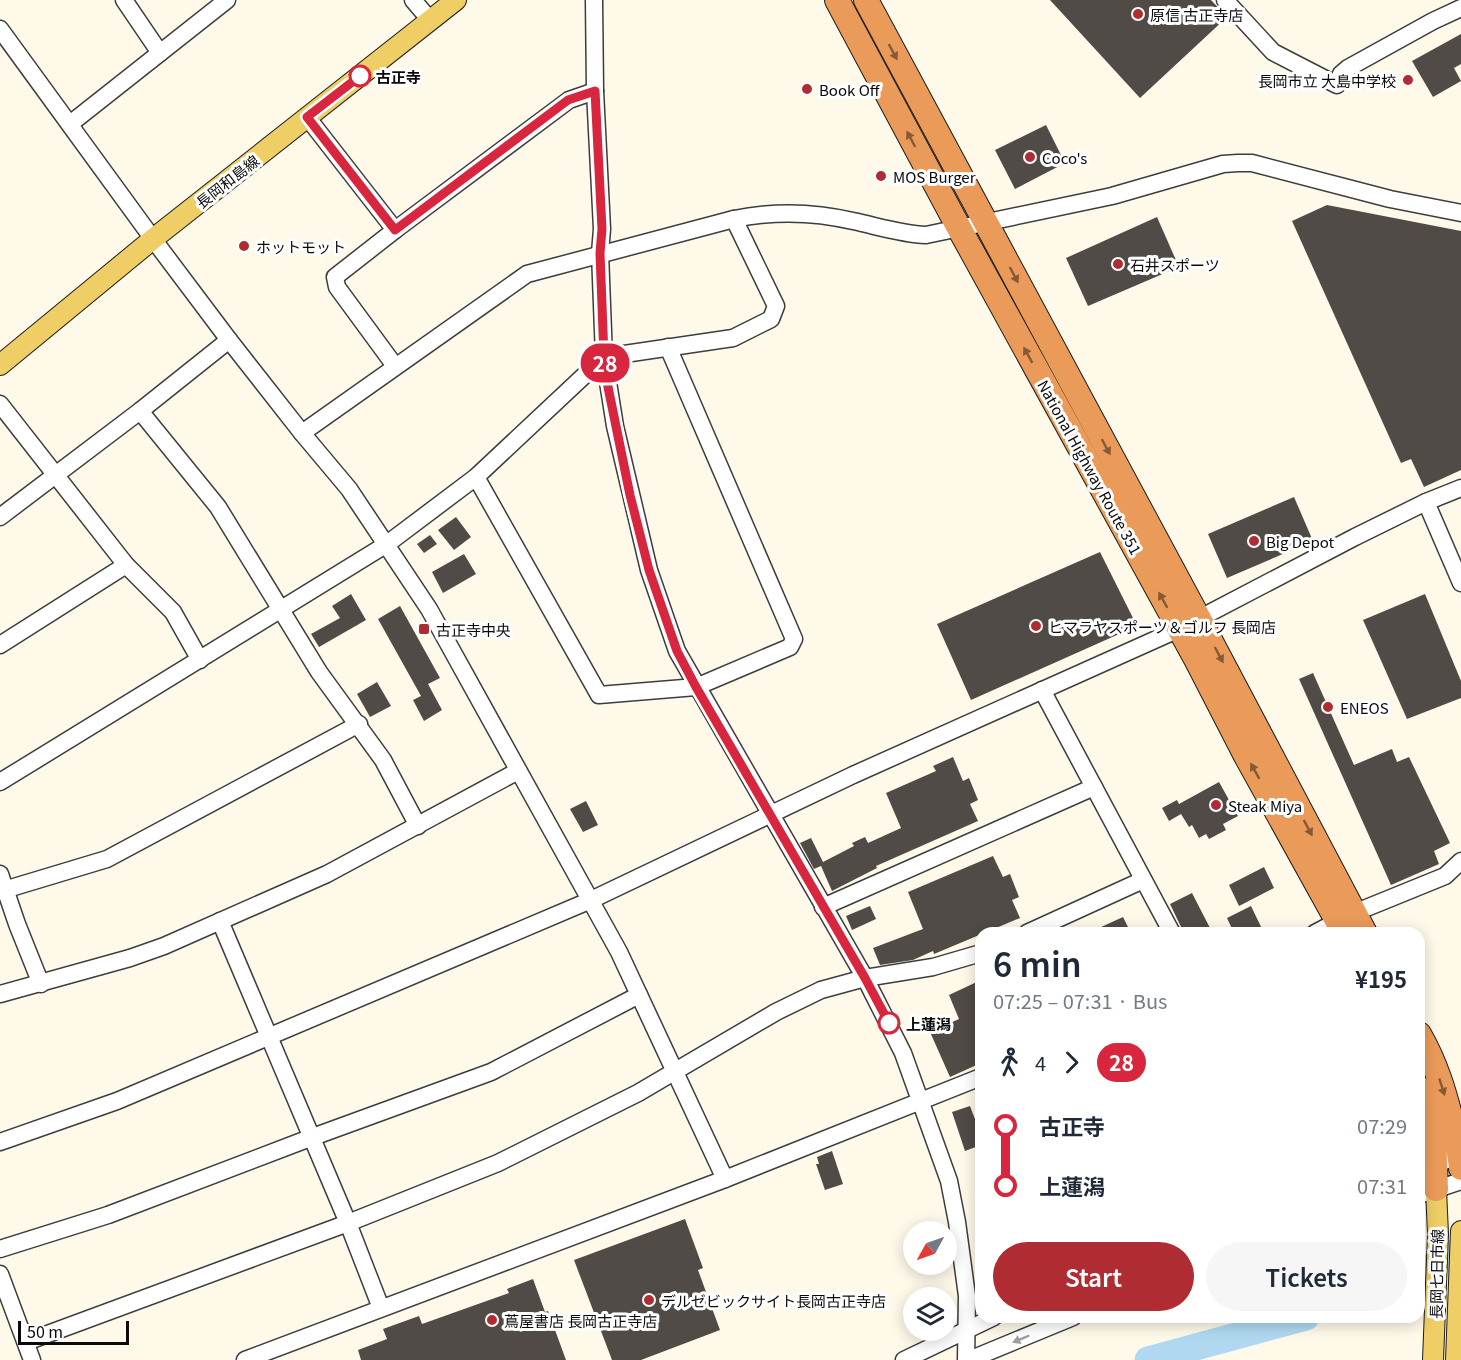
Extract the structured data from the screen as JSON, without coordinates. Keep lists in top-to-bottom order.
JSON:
{
  "streets": {
    "highway": ["National Highway Route 351"],
    "main road": ["長岡和島線", "長岡七日市線"]
  },
  "places": {
    "other": [
      "原信 古正寺店",
      "古正寺",
      "長岡市立 大島中学校",
      "Book Off",
      "Coco's",
      "MOS Burger",
      "ホットモット",
      "石井スポーツ",
      "Big Depot",
      "ヒマラヤスポーツ＆ゴルフ 長岡店",
      "ENEOS",
      "Steak Miya",
      "上蓮潟",
      "デルゼビックサイト長岡古正寺店",
      "蔦屋書店 長岡古正寺店"
    ],
    "transit": ["古正寺中央"]
  },
  "lines": ["bus line 28"],
  "scale_bar": "50 m",
  "north": "bottom left",
  "page": {
    "on_map": "28",
    "heading": ["6 min", "07:25 – 07:31 · Bus", "¥195"],
    "legs": ["4", "28"],
    "list": [
      {
        "name": "古正寺",
        "value": "07:29"
      },
      {
        "name": "上蓮潟",
        "value": "07:31"
      }
    ],
    "buttons": ["Start", "Tickets"],
    "scale": "50 m"
  }
}
